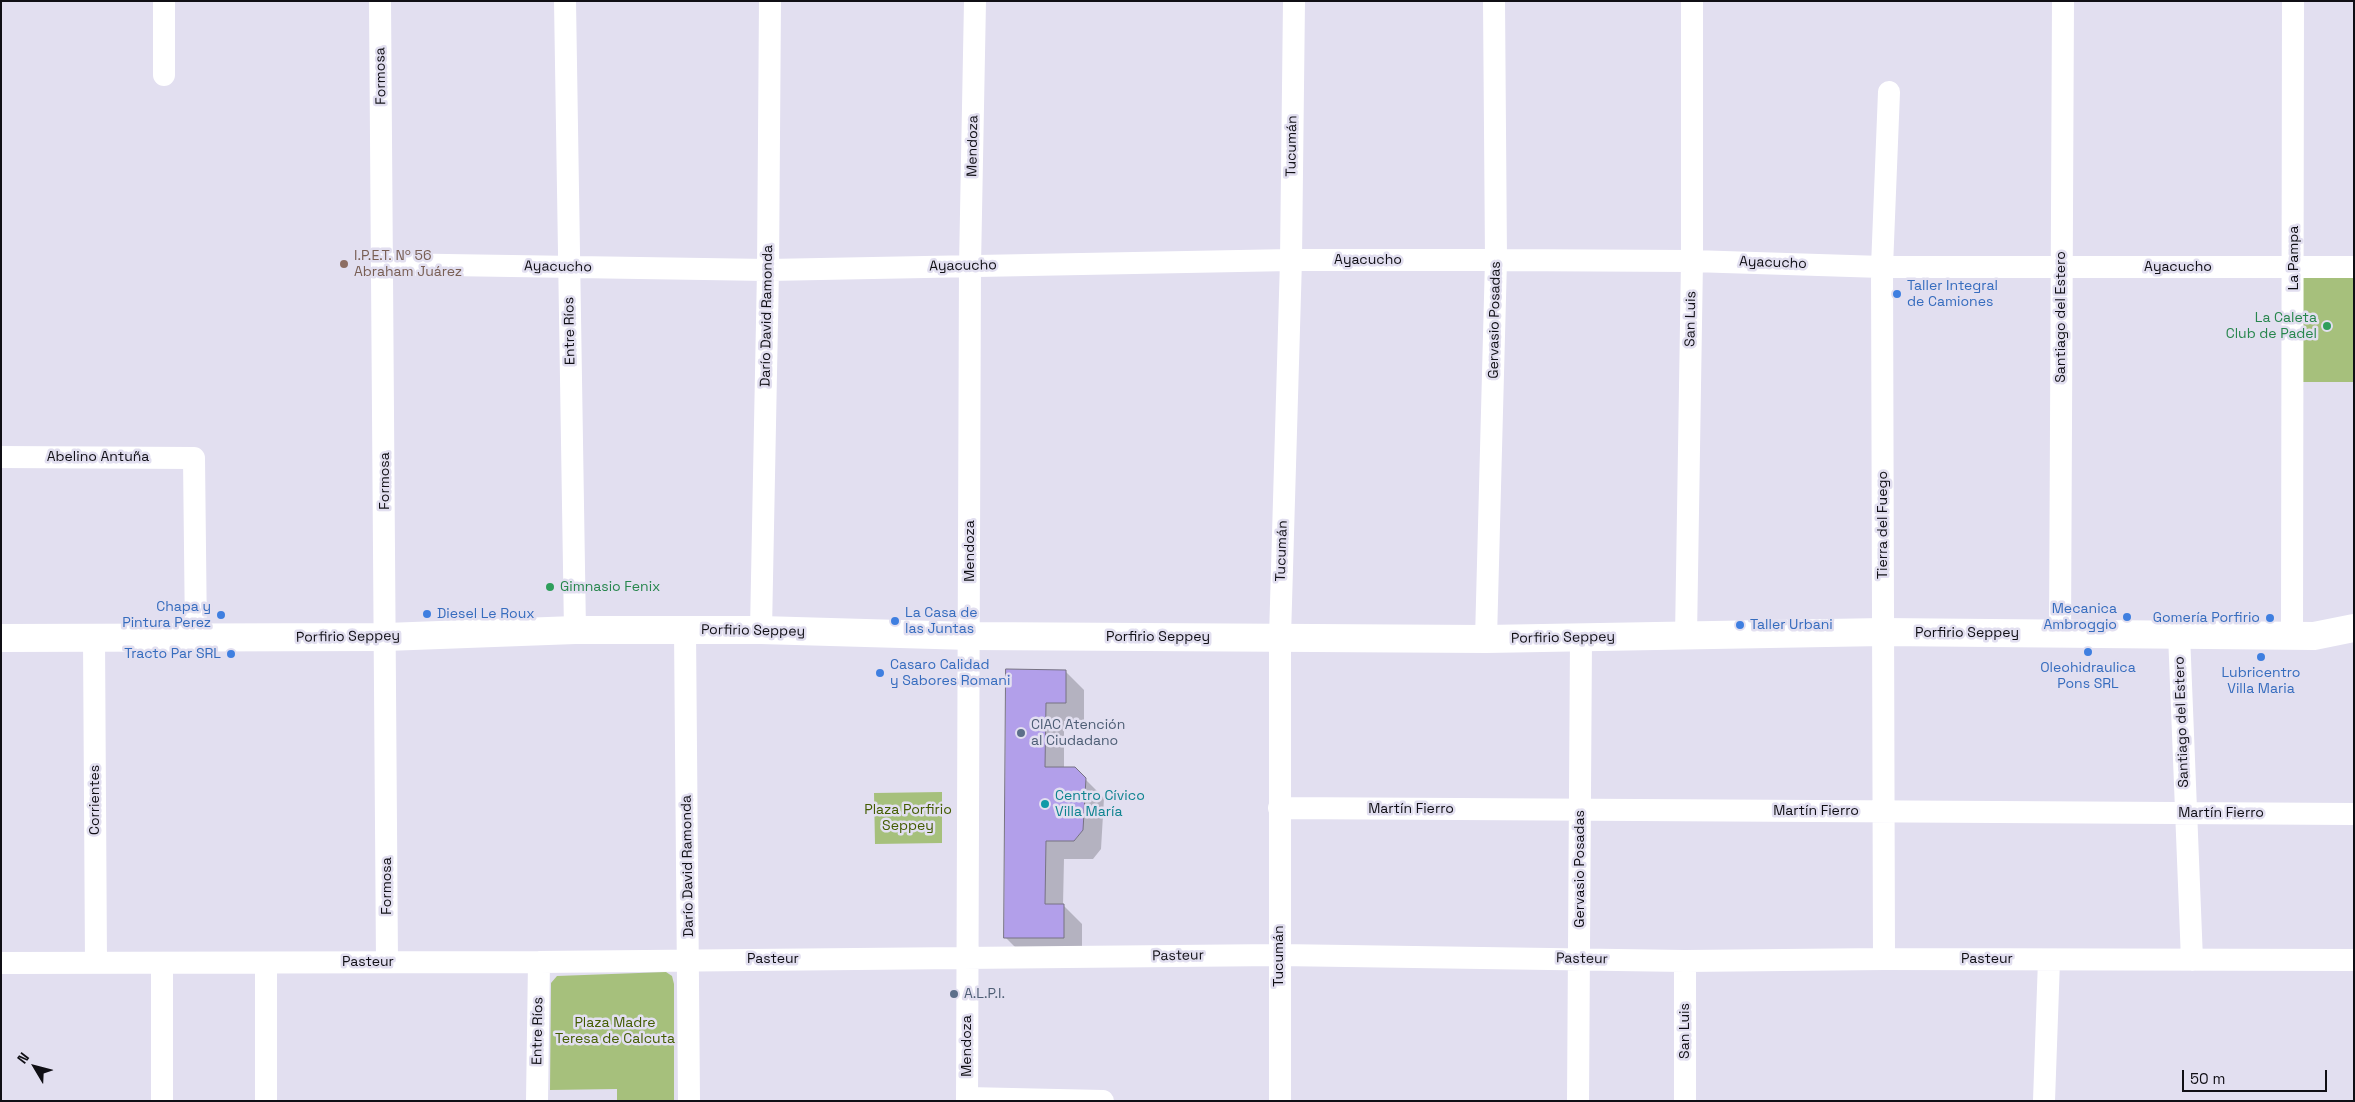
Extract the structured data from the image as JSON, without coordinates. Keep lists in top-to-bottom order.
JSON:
{
  "streets": {
    "main road": ["Porfirio Seppey"],
    "street": [
      "Formosa",
      "Mendoza",
      "Tucumán",
      "La Pampa",
      "Ayacucho",
      "Darío David Ramonda",
      "Santiago del Estero",
      "San Luis",
      "Gervasio Posadas",
      "Entre Ríos",
      "Abelino Antuña",
      "Tierra del Fuego",
      "Corrientes",
      "Martín Fierro",
      "Pasteur"
    ]
  },
  "crossings": [
    ["Formosa", "Ayacucho"],
    ["Formosa", "Porfirio Seppey"],
    ["Formosa", "Pasteur"],
    ["Mendoza", "Ayacucho"],
    ["Mendoza", "Porfirio Seppey"],
    ["Mendoza", "Pasteur"],
    ["Tucumán", "Ayacucho"],
    ["Tucumán", "Porfirio Seppey"],
    ["Tucumán", "Martín Fierro"],
    ["Tucumán", "Pasteur"],
    ["La Pampa", "Ayacucho"],
    ["La Pampa", "Porfirio Seppey"],
    ["Ayacucho", "Darío David Ramonda"],
    ["Ayacucho", "Santiago del Estero"],
    ["Ayacucho", "San Luis"],
    ["Ayacucho", "Gervasio Posadas"],
    ["Ayacucho", "Entre Ríos"],
    ["Ayacucho", "Tierra del Fuego"],
    ["Darío David Ramonda", "Porfirio Seppey"],
    ["Darío David Ramonda", "Pasteur"],
    ["Santiago del Estero", "Porfirio Seppey"],
    ["Santiago del Estero", "Martín Fierro"],
    ["Santiago del Estero", "Pasteur"],
    ["San Luis", "Porfirio Seppey"],
    ["San Luis", "Pasteur"],
    ["Gervasio Posadas", "Porfirio Seppey"],
    ["Gervasio Posadas", "Martín Fierro"],
    ["Gervasio Posadas", "Pasteur"],
    ["Entre Ríos", "Porfirio Seppey"],
    ["Entre Ríos", "Pasteur"],
    ["Abelino Antuña", "Porfirio Seppey"],
    ["Tierra del Fuego", "Porfirio Seppey"],
    ["Tierra del Fuego", "Martín Fierro"],
    ["Tierra del Fuego", "Pasteur"],
    ["Porfirio Seppey", "Corrientes"],
    ["Corrientes", "Pasteur"]
  ],
  "parks": ["Plaza Porfirio Seppey", "Plaza Madre Teresa de Calcuta"],
  "places": [
    "I.P.E.T. Nº 56 Abraham Juárez",
    "Taller Integral de Camiones",
    "La Caleta Club de Padel",
    "Gimnasio Fenix",
    "Diesel Le Roux",
    "Chapa y Pintura Perez",
    "Mecanica Ambroggio",
    "Gomería Porfirio",
    "La Casa de las Juntas",
    "Taller Urbani",
    "Oleohidraulica Pons SRL",
    "Tracto Par SRL",
    "Lubricentro Villa Maria",
    "Casaro Calidad y Sabores Romani",
    "CIAC Atención al Ciudadano",
    "Centro Cívico Villa María",
    "A.L.P.I."
  ],
  "scale_bar": "50 m",
  "north": "top left"
}
